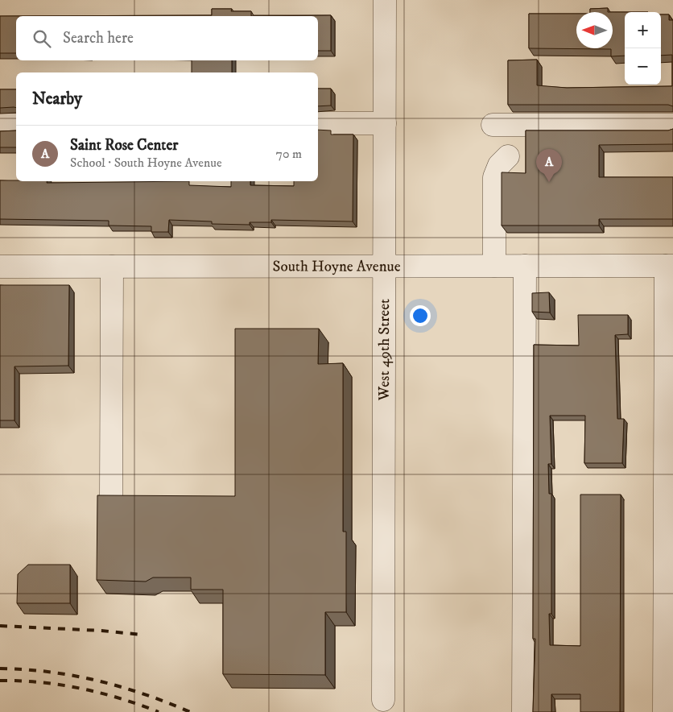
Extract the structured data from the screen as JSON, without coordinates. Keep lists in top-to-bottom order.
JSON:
{
  "streets": {
    "street": ["South Hoyne Avenue", "West 49th Street"]
  },
  "crossings": [
    ["South Hoyne Avenue", "West 49th Street"]
  ],
  "north": "left",
  "page": {
    "map_buttons": ["+", "−"],
    "search": "Search here",
    "heading": "Nearby",
    "list": [
      {
        "mark": "A",
        "name": "Saint Rose Center",
        "note": "School · South Hoyne Avenue",
        "value": "70 m"
      }
    ],
    "pins": "A"
  }
}
